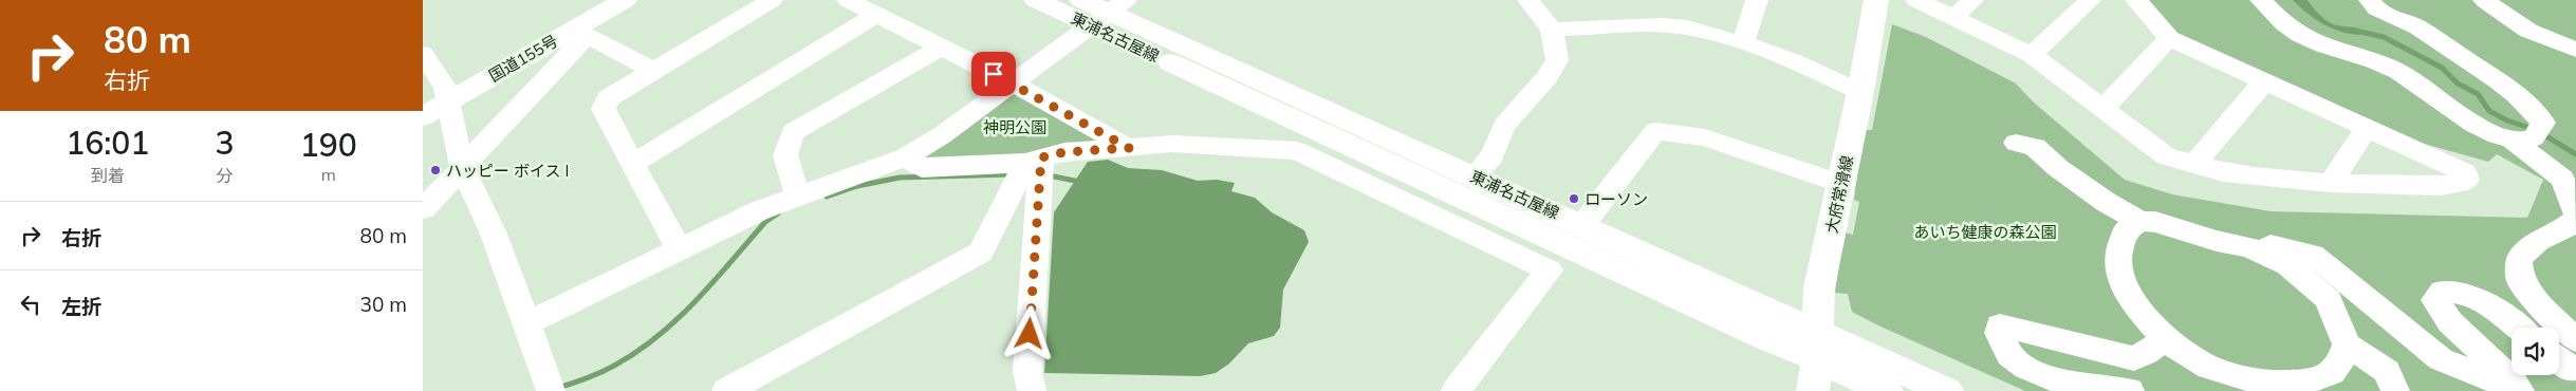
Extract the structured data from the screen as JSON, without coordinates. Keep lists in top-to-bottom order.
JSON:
{
  "streets": {
    "main road": ["東浦名古屋線", "国道155号", "大府常滑線"]
  },
  "crossings": [
    ["東浦名古屋線", "大府常滑線"]
  ],
  "parks": ["神明公園", "あいち健康の森公園"],
  "places": ["ハッピー ボイス I", "ローソン"],
  "page": {
    "turn": ["80 m", "右折"],
    "eta": [
      "16:01",
      "到着",
      "3",
      "分",
      "190",
      "m"
    ],
    "list": [
      {
        "name": "右折",
        "value": "80 m"
      },
      {
        "name": "左折",
        "value": "30 m"
      }
    ]
  }
}
